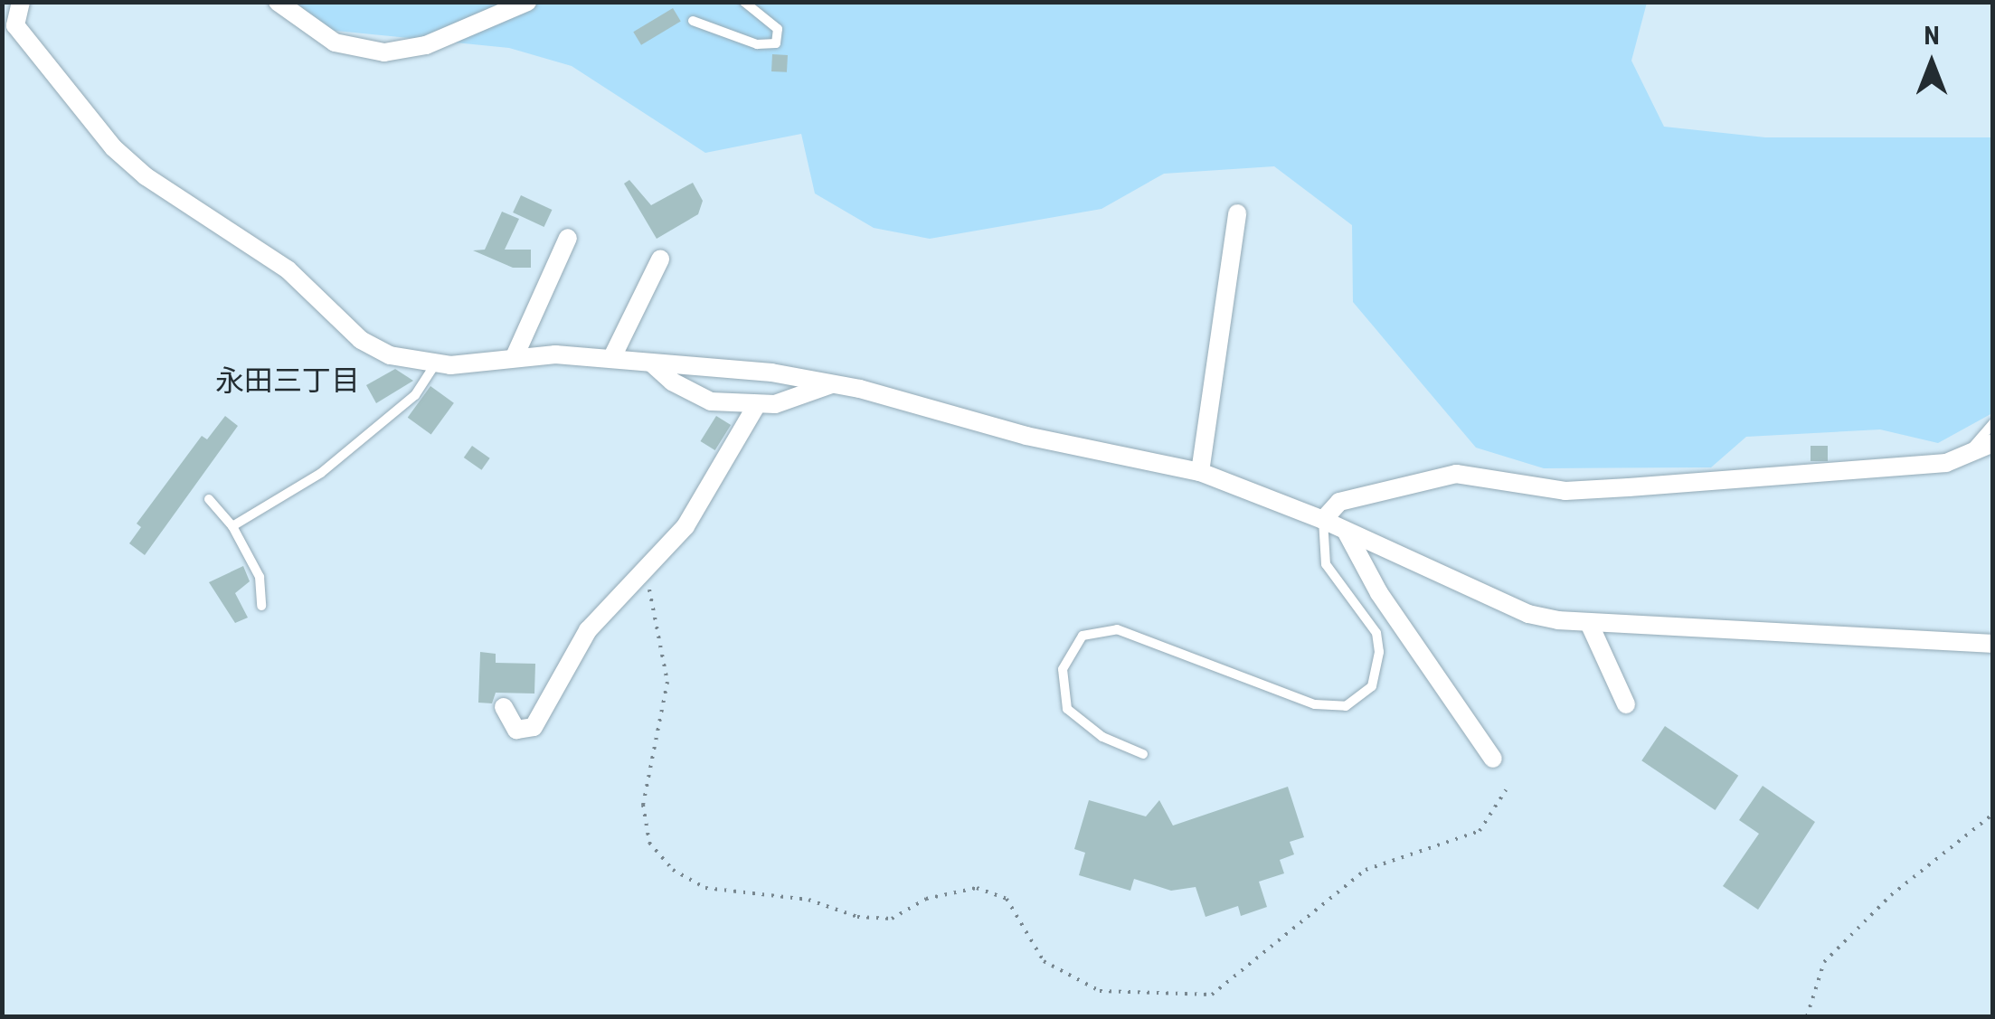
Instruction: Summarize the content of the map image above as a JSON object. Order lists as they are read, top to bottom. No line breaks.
{"districts":["永田三丁目"],"north":"top"}
